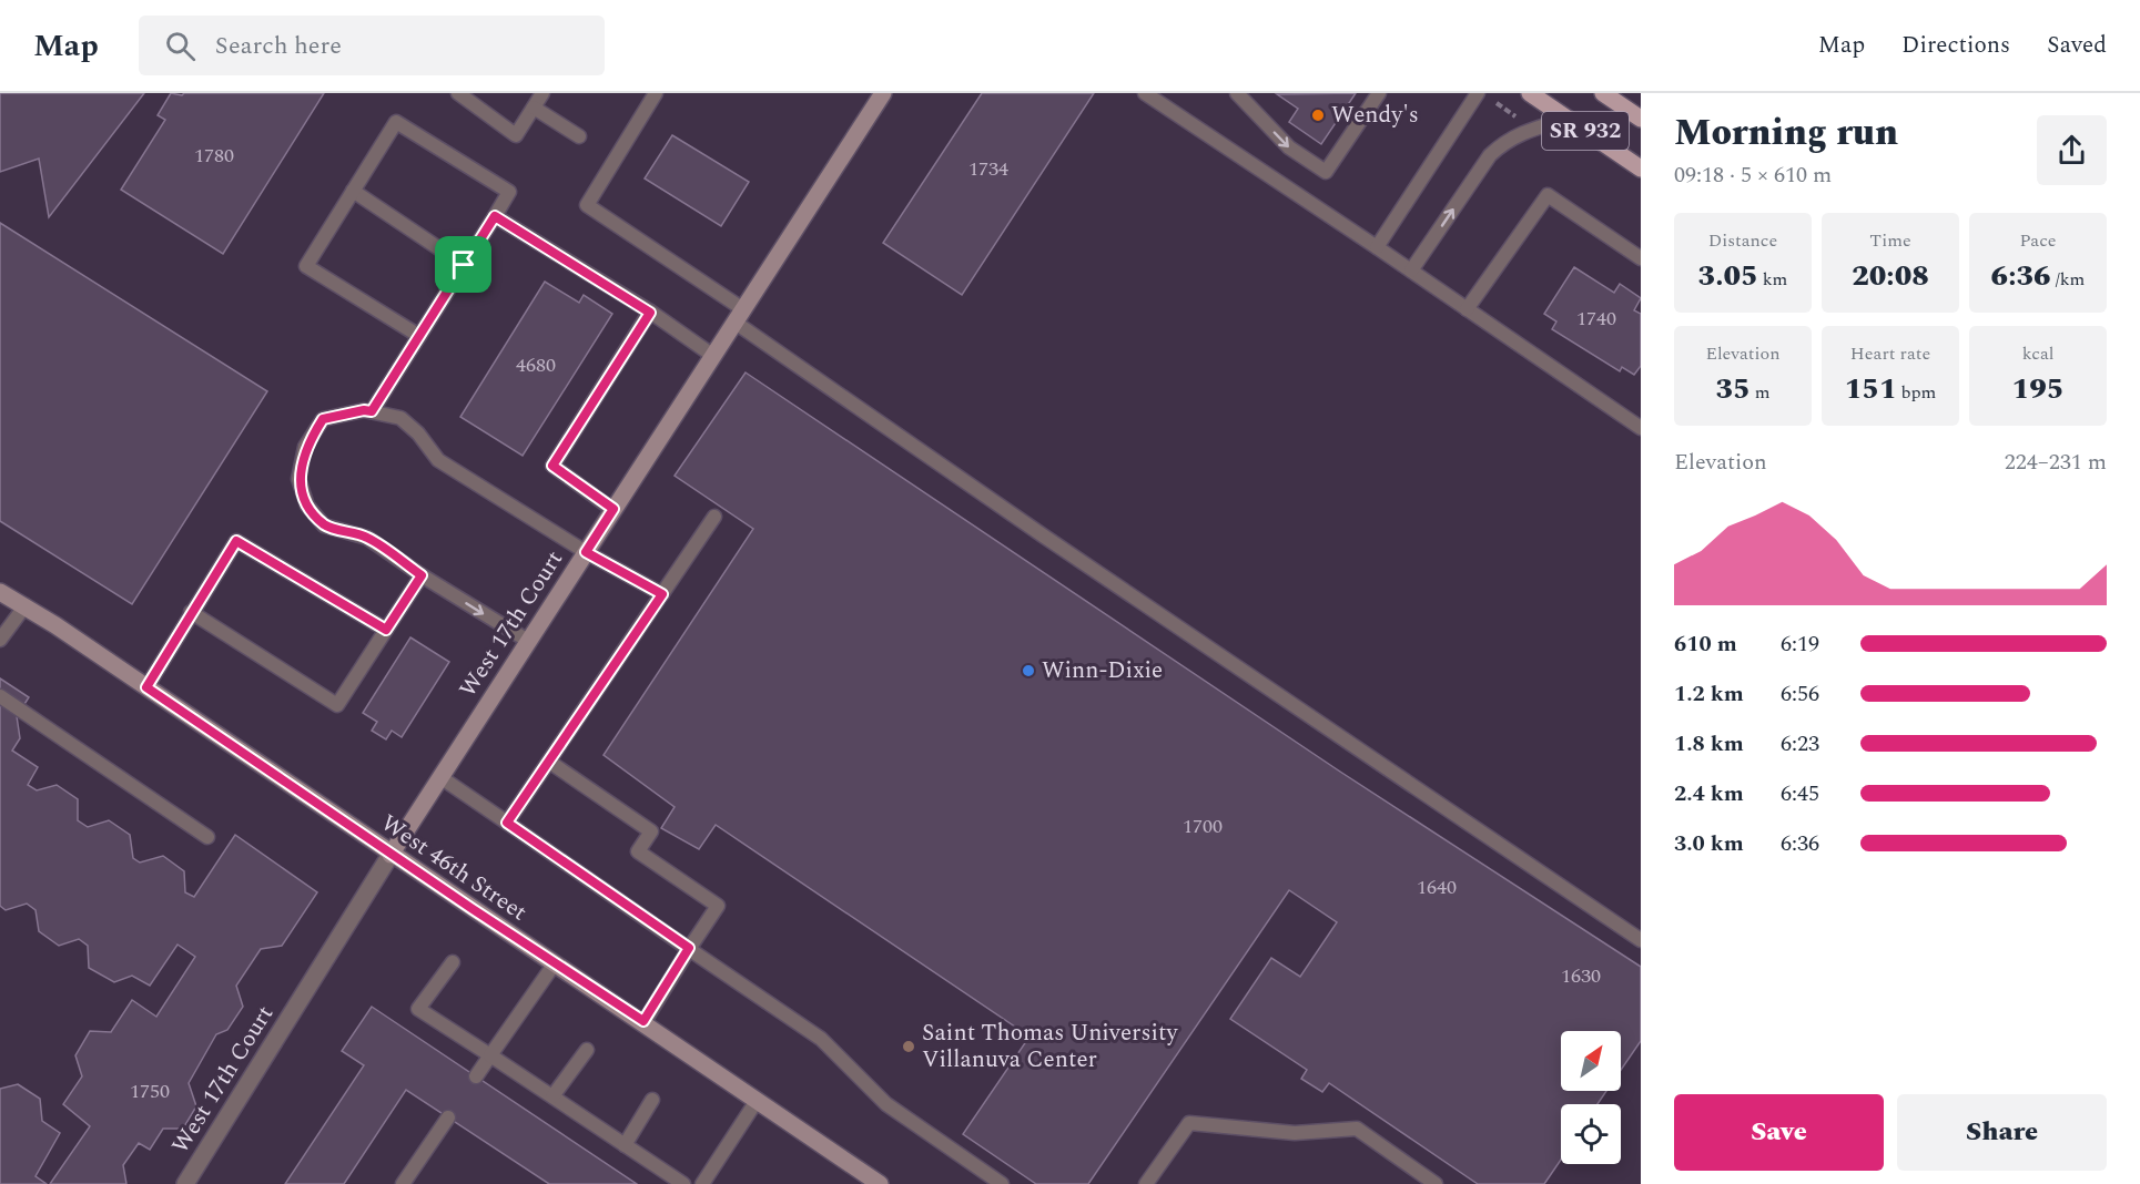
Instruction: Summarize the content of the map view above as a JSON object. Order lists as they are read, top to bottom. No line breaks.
{"streets":{"main road":["SR 932"],"street":["West 17th Court","West 46th Street"]},"crossings":[["West 17th Court","West 46th Street"]],"places":["Wendy's","Winn-Dixie","Saint Thomas University Villanuva Center"],"house_numbers":["1780","1734","1740","4680","1700","1640","1630","1750"],"north":"top right","page":{"header":"Map","search":"Search here","nav":["Map","Directions","Saved"],"heading":["Morning run","09:18 · 5 × 610 m"],"stats":[["Distance","3.05 km"],["Time","20:08"],["Pace","6:36 /km"],["Elevation","35 m"],["Heart rate","151 bpm"],["kcal","195"]],"chart":["Elevation","224–231 m"],"list":[{"name":"610 m","note":"6:19"},{"name":"1.2 km","note":"6:56"},{"name":"1.8 km","note":"6:23"},{"name":"2.4 km","note":"6:45"},{"name":"3.0 km","note":"6:36"}],"buttons":["Save","Share"]}}
